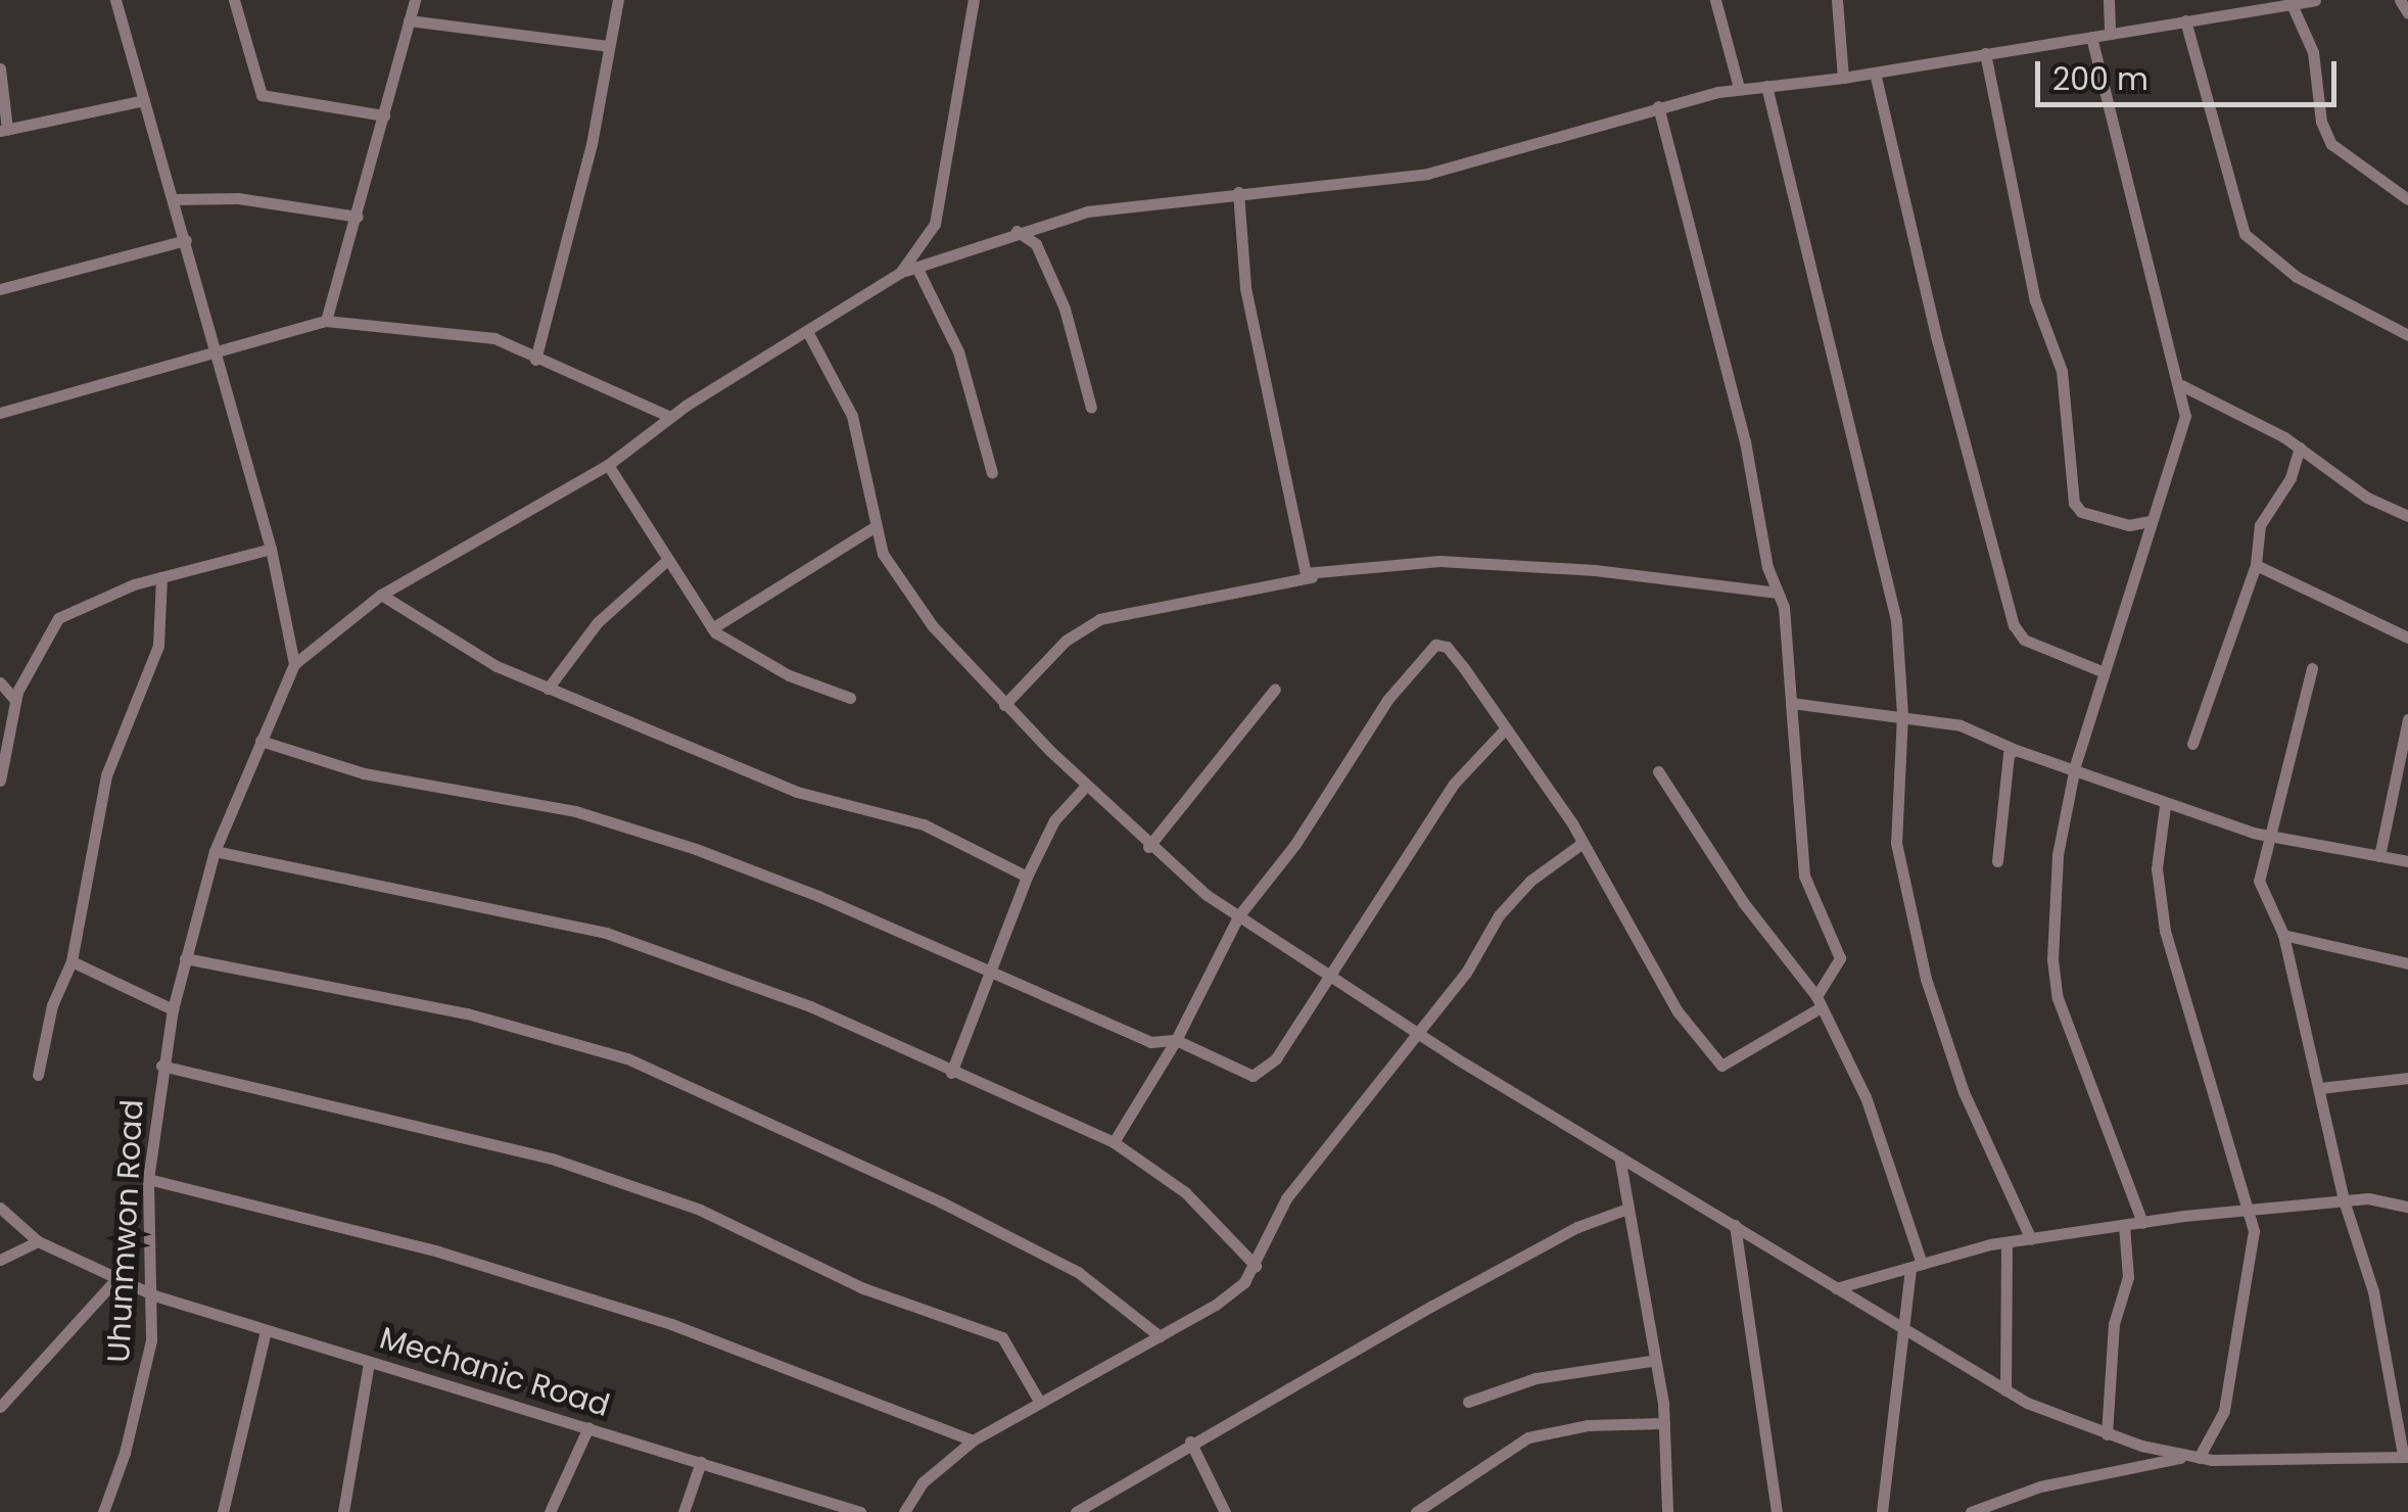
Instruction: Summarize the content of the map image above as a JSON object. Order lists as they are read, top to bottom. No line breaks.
{"streets":{"street":["Uhunmwon Road","Mechanic Road"]},"crossings":[["Uhunmwon Road","Mechanic Road"]],"scale_bar":"200 m"}
